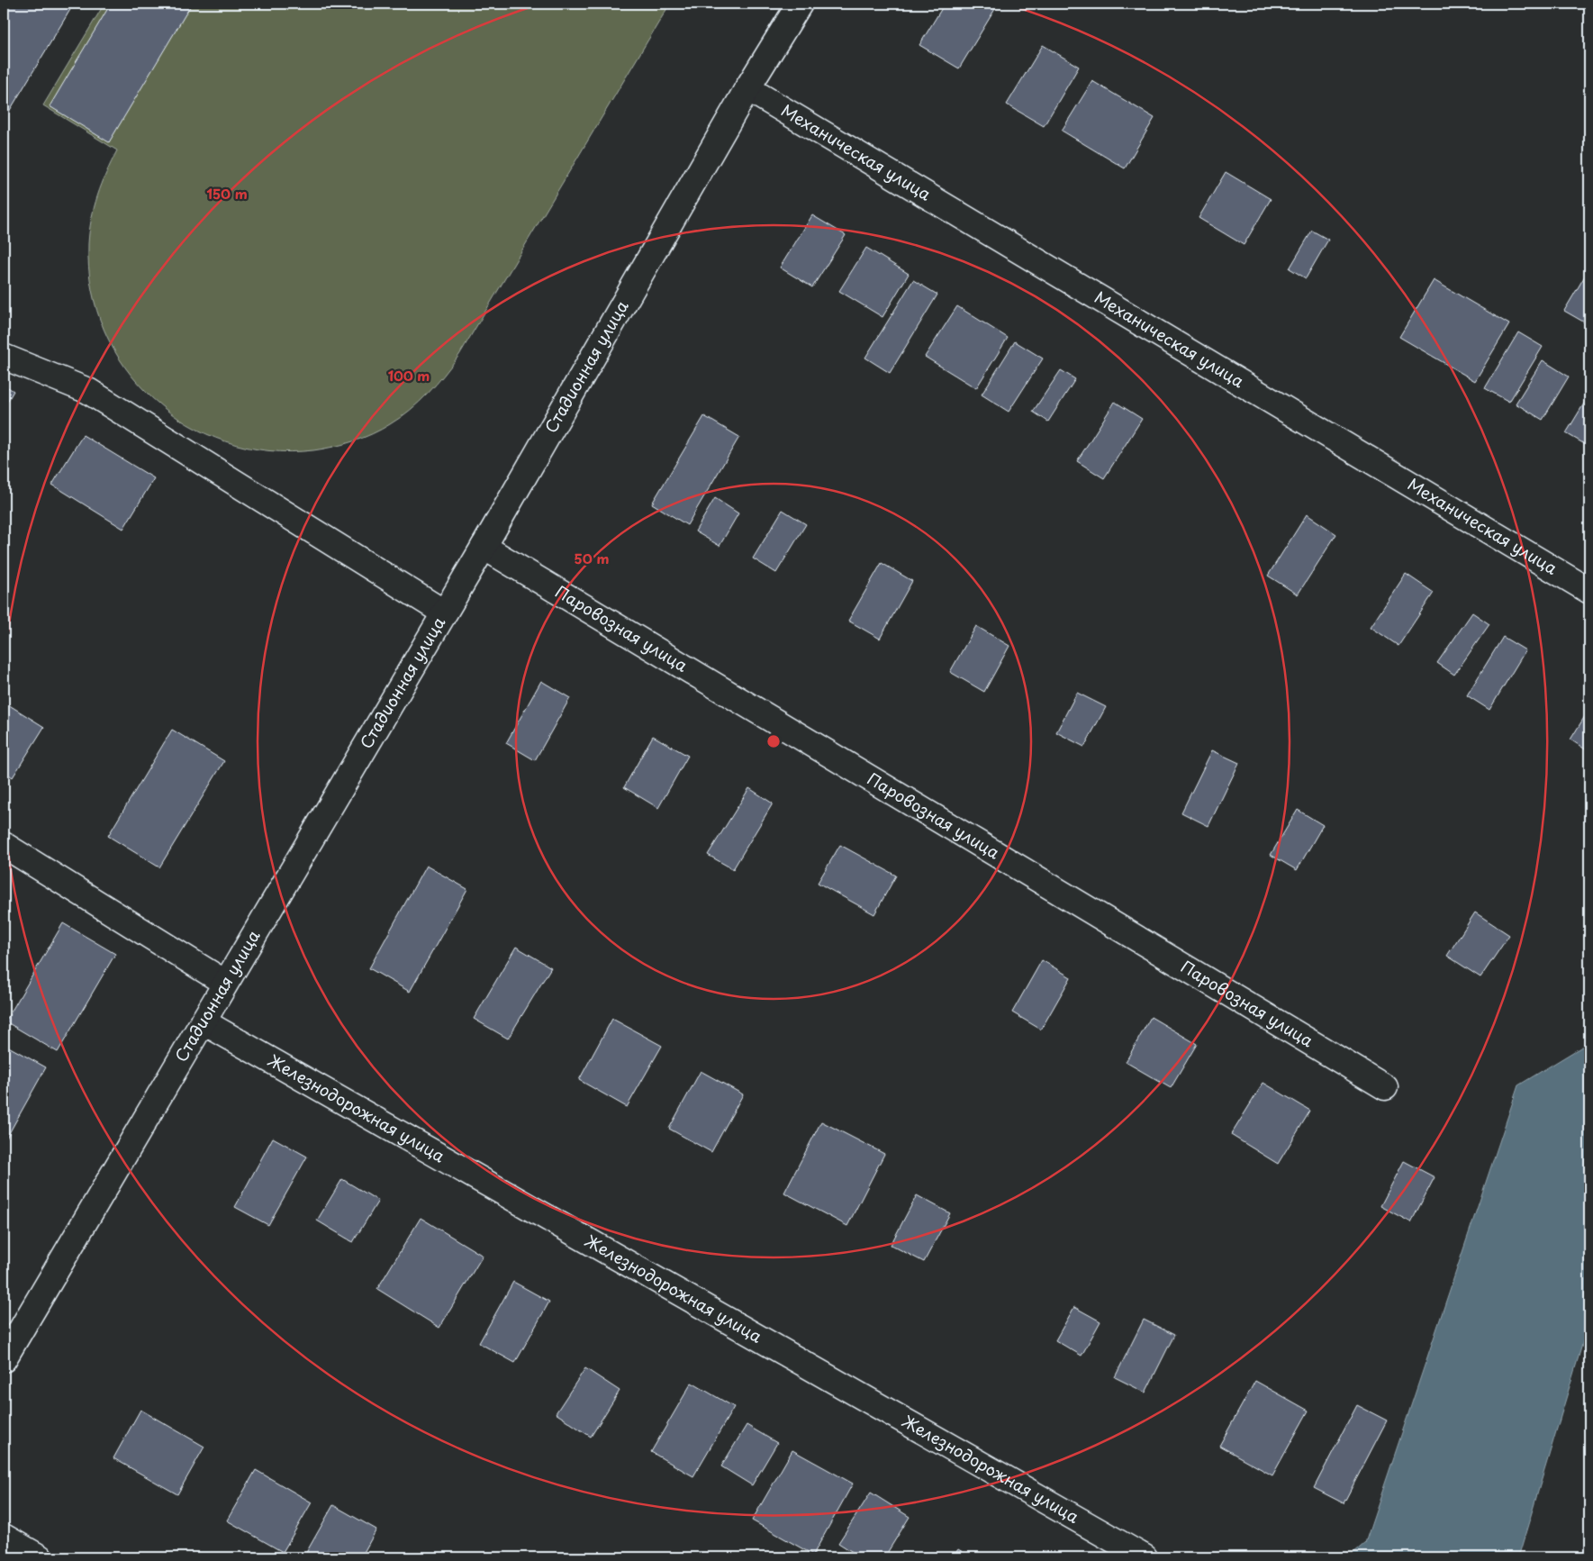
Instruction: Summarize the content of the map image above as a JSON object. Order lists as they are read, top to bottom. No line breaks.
{"streets":{"street":["Механическая улица","Стадионная улица","Паровозная улица","Железнодорожная улица"]},"crossings":[["Механическая улица","Стадионная улица"],["Стадионная улица","Паровозная улица"],["Стадионная улица","Железнодорожная улица"]],"rings":["150 m","100 m","50 m"]}
